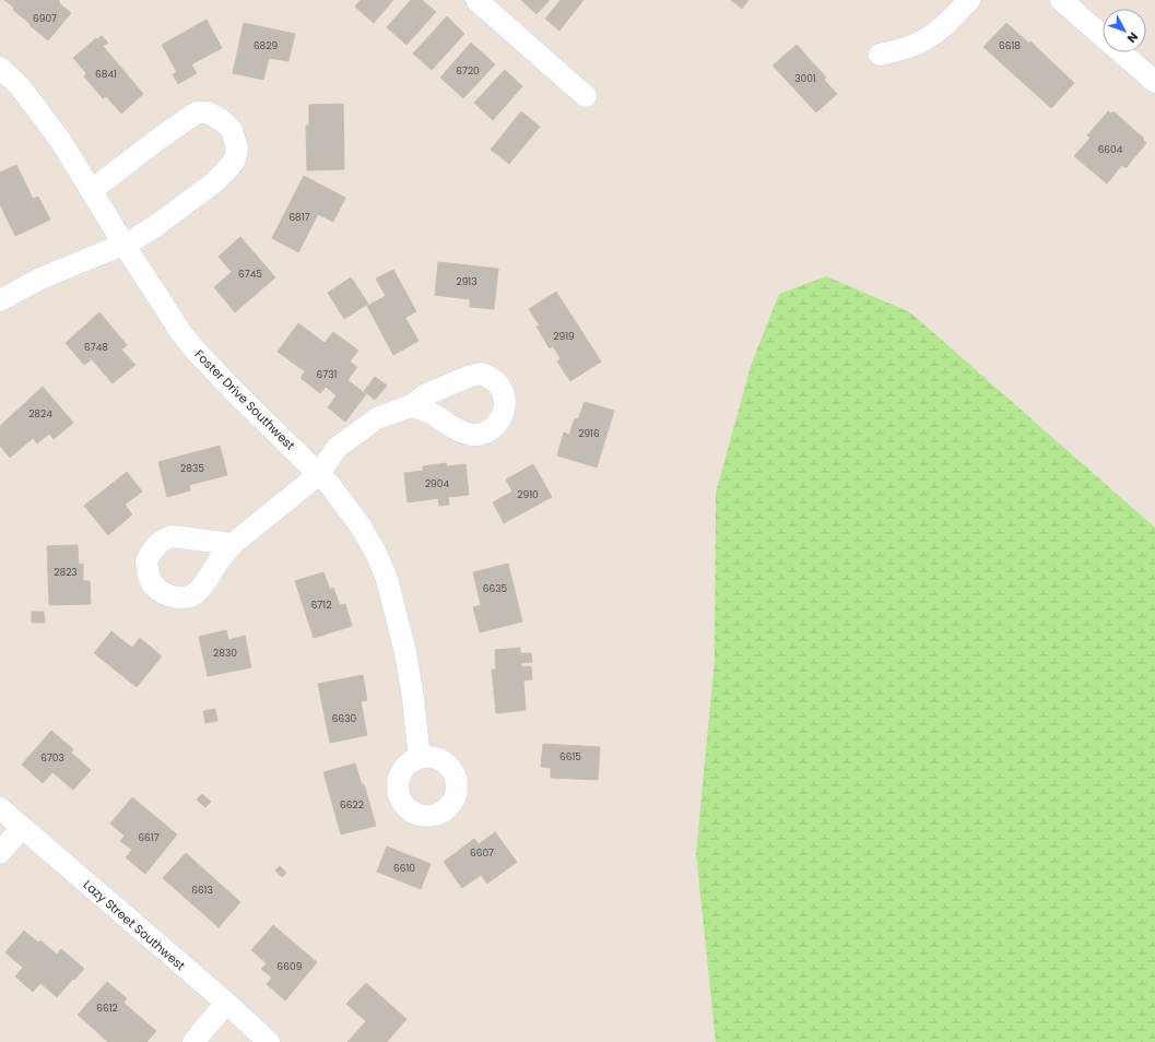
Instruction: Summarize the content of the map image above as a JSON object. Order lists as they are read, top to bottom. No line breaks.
{"streets":{"street":["Foster Drive Southwest","Lazy Street Southwest"]},"house_numbers":["6907","6829","6618","6720","6841","3001","6604","6817","6745","2913","2919","6748","6731","2824","2916","2835","2904","2910","2823","6635","6712","2830","6630","6615","6703","6622","6617","6607","6610","6613","6609","6612"],"north":"bottom right"}
